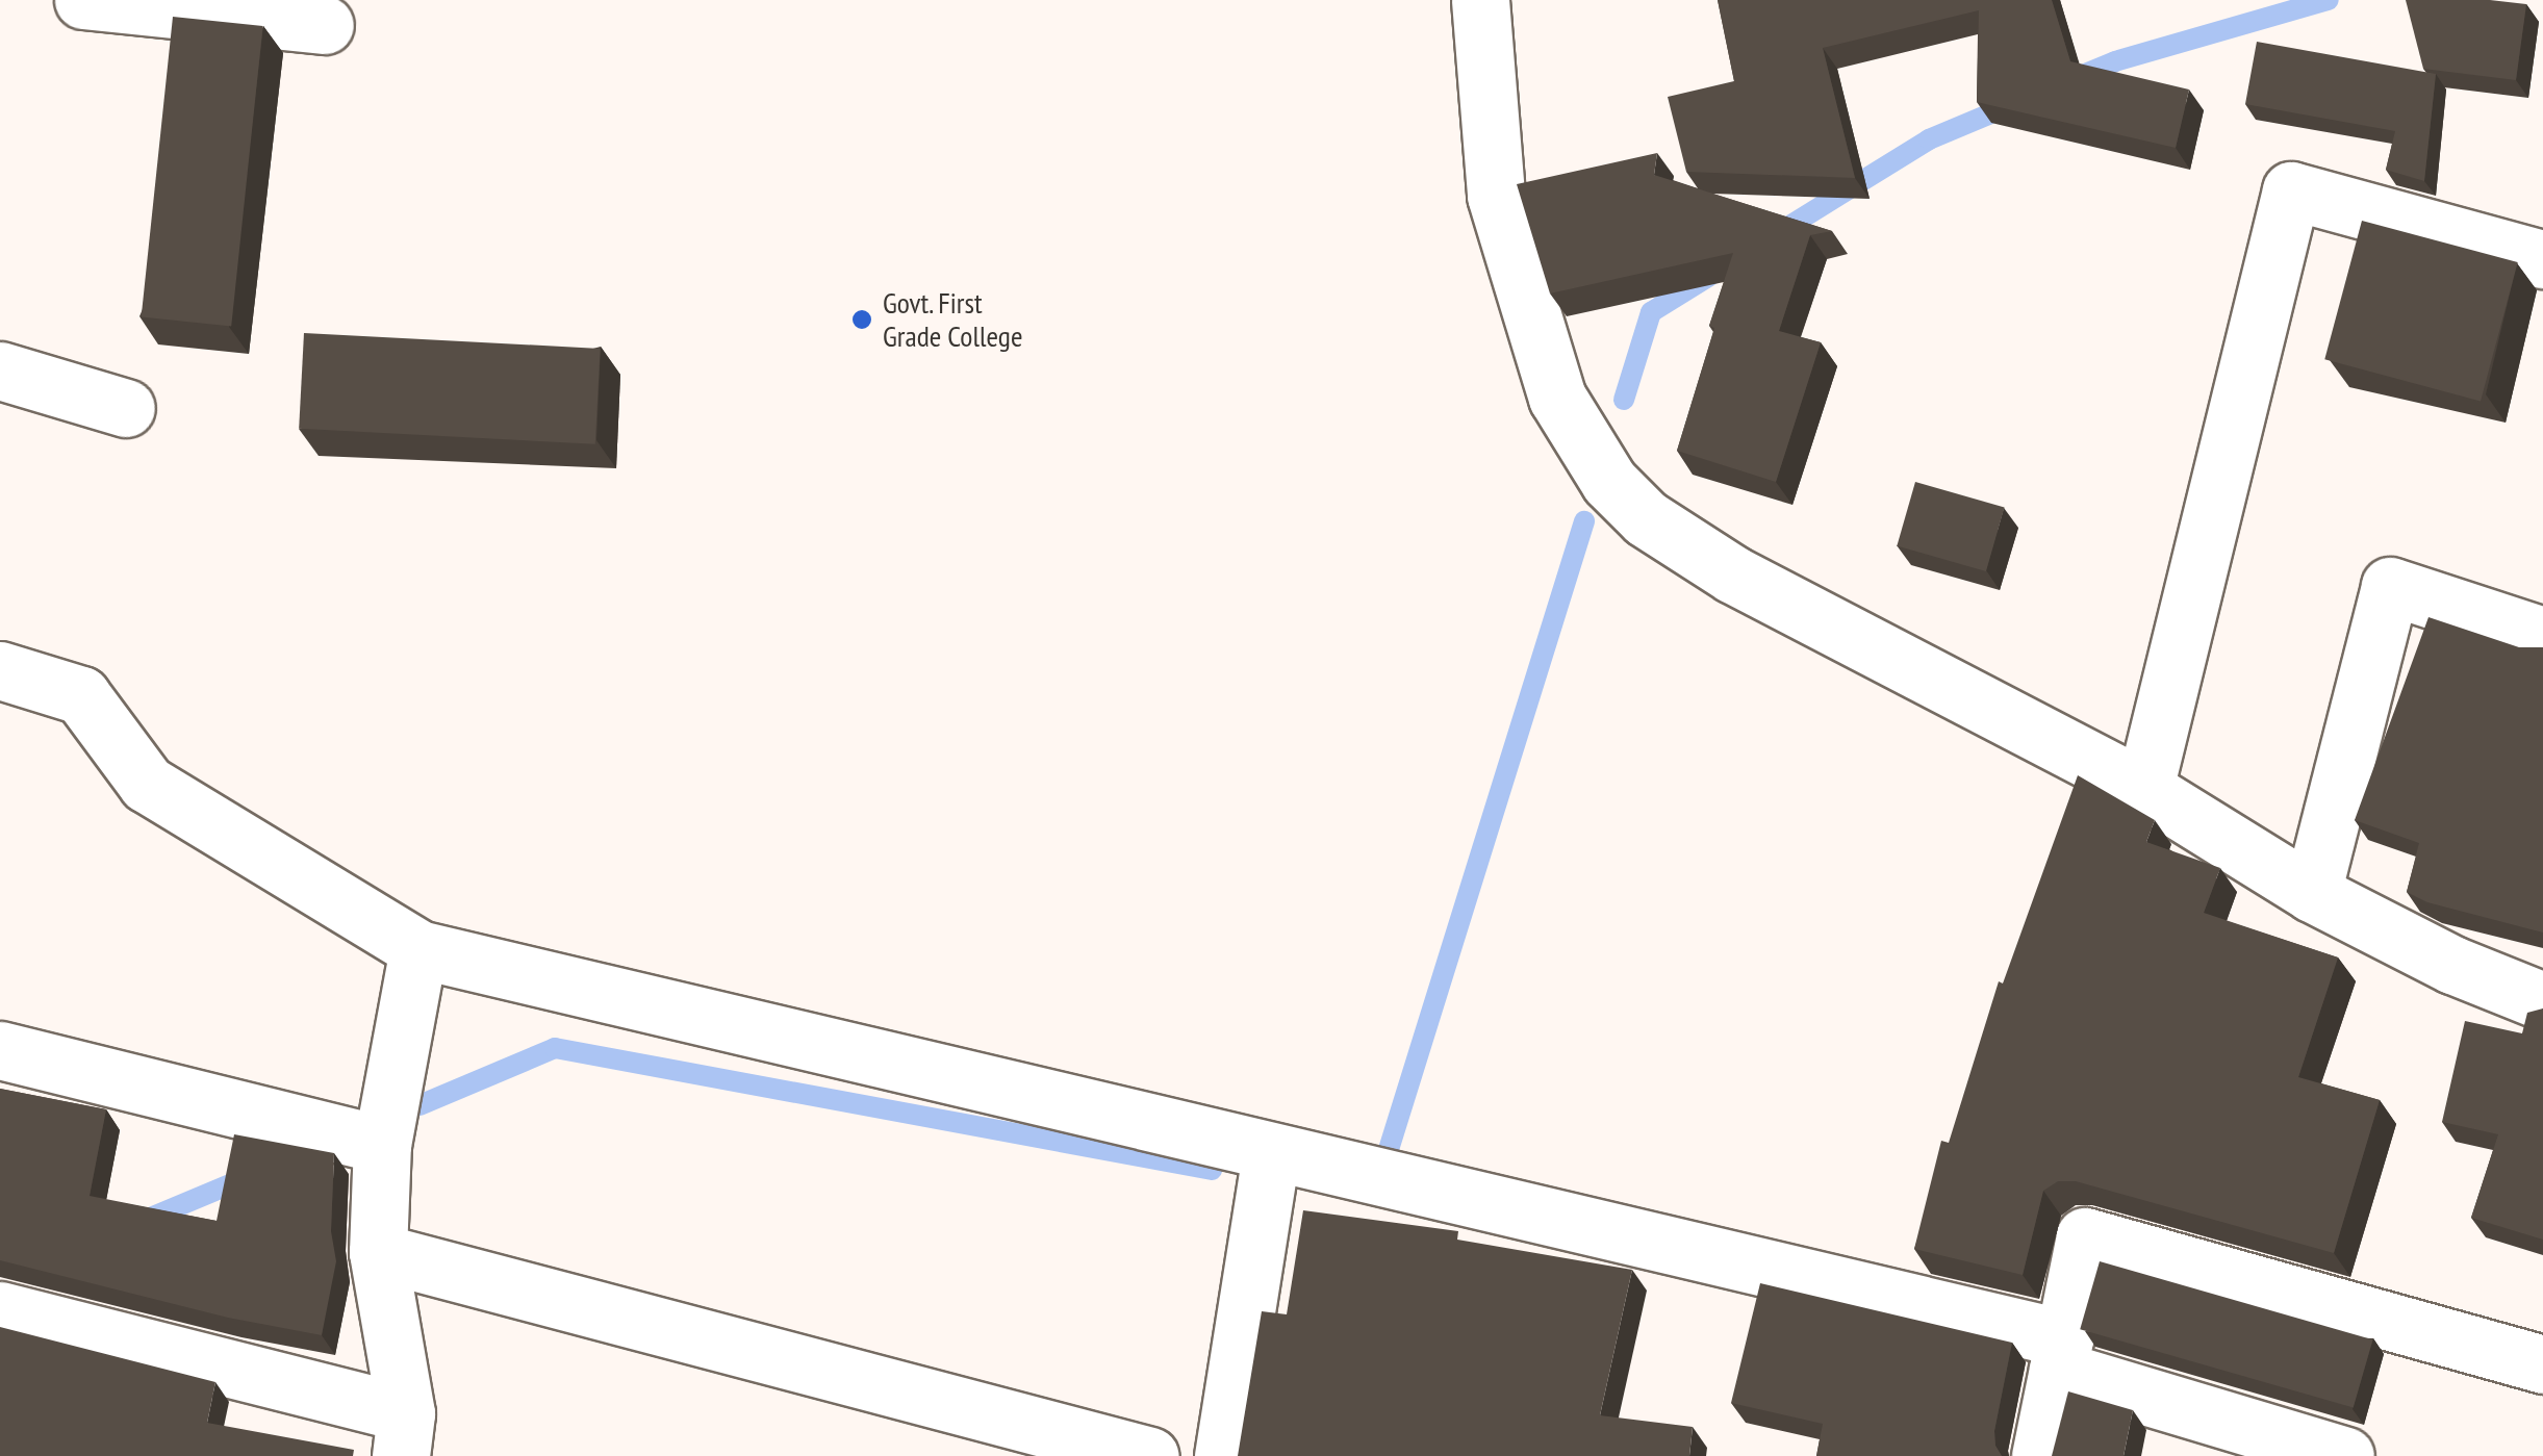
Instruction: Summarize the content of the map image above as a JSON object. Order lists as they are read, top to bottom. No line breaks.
{"places":["Govt. First Grade College"]}
